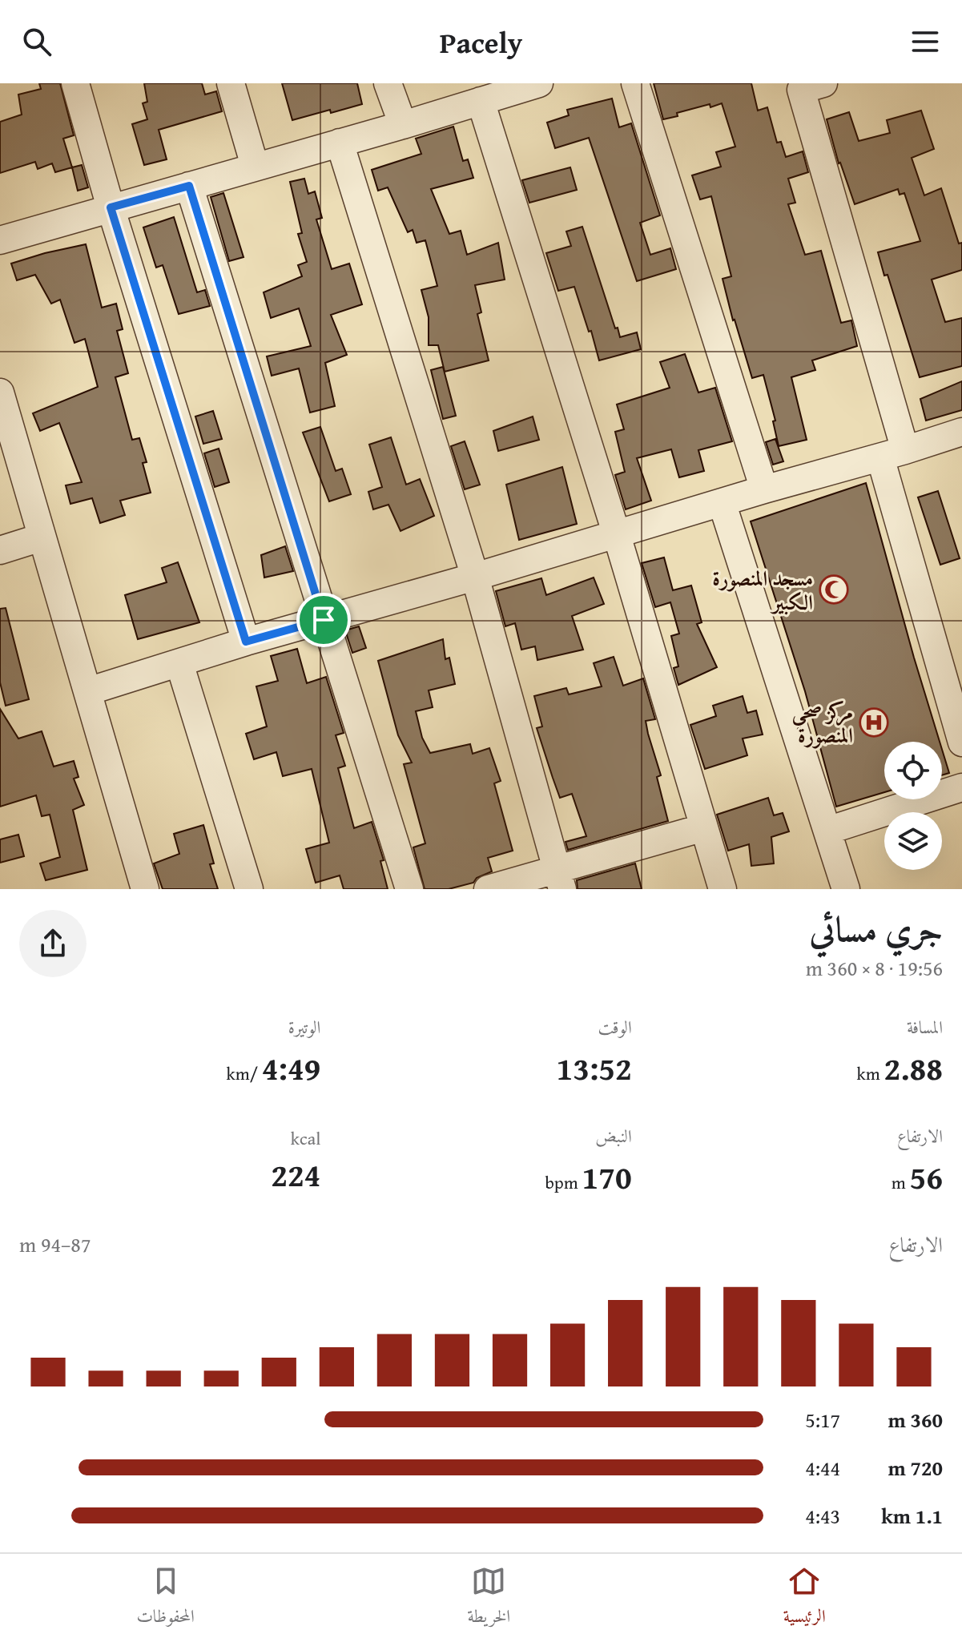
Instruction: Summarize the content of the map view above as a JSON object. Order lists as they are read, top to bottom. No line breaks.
{"places":{"mosque":["مسجد المنصورة الكبير"],"hospital":["مركز صحي المنصورة"]},"page":{"header":"Pacely","heading":["جري مسائي","19:56 · 8 × 360 m"],"stats":[["المسافة","2.88 km"],["الوقت","13:52"],["الوتيرة","4:49 /km"],["الارتفاع","56 m"],["النبض","170 bpm"],["kcal","224"]],"chart":["الارتفاع","87–94 m"],"list":[{"name":"360 m","note":"5:17"},{"name":"720 m","note":"4:44"},{"name":"1.1 km","note":"4:43"}],"tabs":["الرئيسية","الخريطة","المحفوظات"]}}
